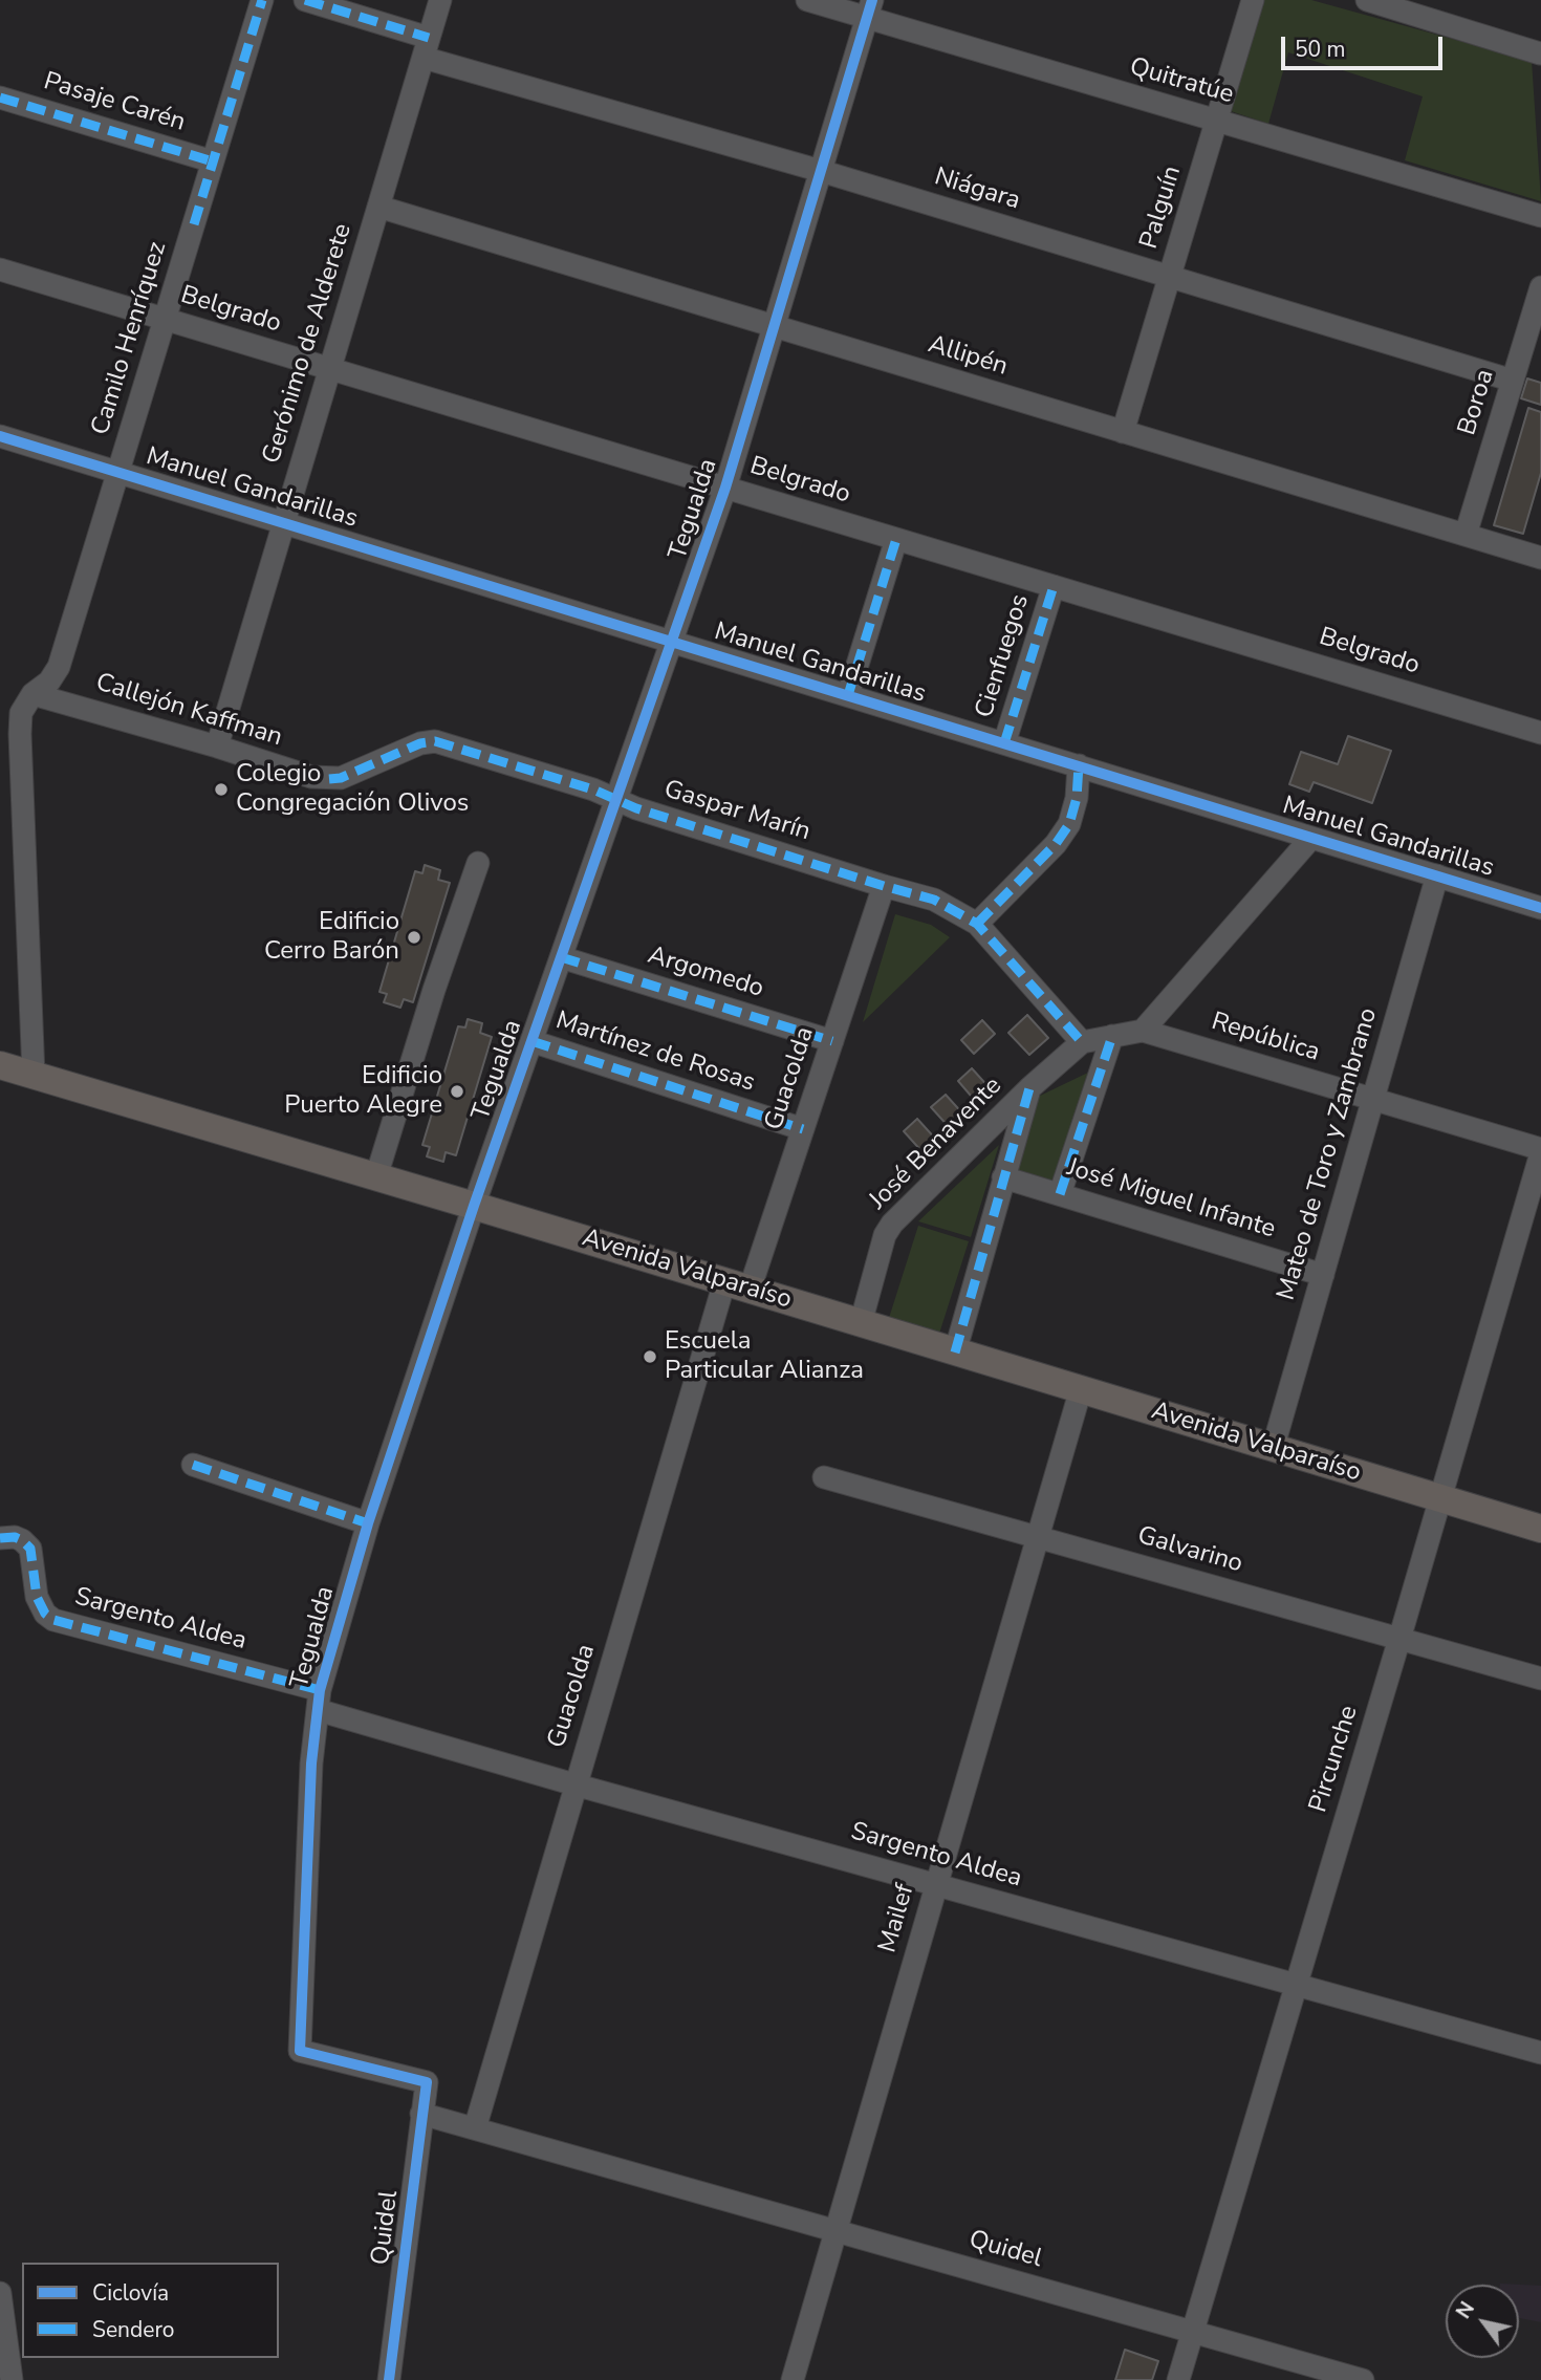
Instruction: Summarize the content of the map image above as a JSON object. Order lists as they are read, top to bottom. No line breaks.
{"streets":{"main road":["Avenida Valparaíso"],"street":["Quitratúe","Pasaje Carén","Niágara","Palguín","Belgrado","Camilo Henríquez","Gerónimo de Alderete","Allipén","Boroa","Manuel Gandarillas","Tegualda","Cienfuegos","Callejón Kaffman","Gaspar Marín","Argomedo","República","Martínez de Rosas","Guacolda","José Benavente","Mateo de Toro y Zambrano","José Miguel Infante","Galvarino","Sargento Aldea","Pircunche","Mailef","Quidel"]},"crossings":[["Quitratúe","Palguín"],["Quitratúe","Tegualda"],["Pasaje Carén","Camilo Henríquez"],["Niágara","Palguín"],["Niágara","Gerónimo de Alderete"],["Niágara","Boroa"],["Niágara","Tegualda"],["Palguín","Allipén"],["Belgrado","Camilo Henríquez"],["Belgrado","Gerónimo de Alderete"],["Belgrado","Tegualda"],["Belgrado","Cienfuegos"],["Camilo Henríquez","Manuel Gandarillas"],["Camilo Henríquez","Callejón Kaffman"],["Camilo Henríquez","Avenida Valparaíso"],["Gerónimo de Alderete","Allipén"],["Gerónimo de Alderete","Manuel Gandarillas"],["Gerónimo de Alderete","Callejón Kaffman"],["Allipén","Boroa"],["Allipén","Tegualda"],["Manuel Gandarillas","Tegualda"],["Manuel Gandarillas","Cienfuegos"],["Manuel Gandarillas","Mateo de Toro y Zambrano"],["Tegualda","Gaspar Marín"],["Tegualda","Argomedo"],["Tegualda","Martínez de Rosas"],["Tegualda","Avenida Valparaíso"],["Tegualda","Sargento Aldea"],["Tegualda","Quidel"],["Callejón Kaffman","Gaspar Marín"],["Gaspar Marín","Guacolda"],["Gaspar Marín","José Benavente"],["Argomedo","Guacolda"],["República","José Benavente"],["República","Mateo de Toro y Zambrano"],["República","Pircunche"],["Martínez de Rosas","Guacolda"],["Guacolda","Avenida Valparaíso"],["Guacolda","Sargento Aldea"],["Guacolda","Quidel"],["José Benavente","José Miguel Infante"],["José Benavente","Avenida Valparaíso"],["Mateo de Toro y Zambrano","José Miguel Infante"],["Mateo de Toro y Zambrano","Avenida Valparaíso"],["Avenida Valparaíso","Pircunche"],["Avenida Valparaíso","Mailef"],["Galvarino","Pircunche"],["Galvarino","Mailef"],["Sargento Aldea","Pircunche"],["Sargento Aldea","Mailef"],["Pircunche","Quidel"],["Mailef","Quidel"]],"places":["Colegio Congregación Olivos","Edificio Cerro Barón","Edificio Puerto Alegre","Escuela Particular Alianza"],"legend":["Ciclovía","Sendero"],"scale_bar":"50 m","north":"top left"}
